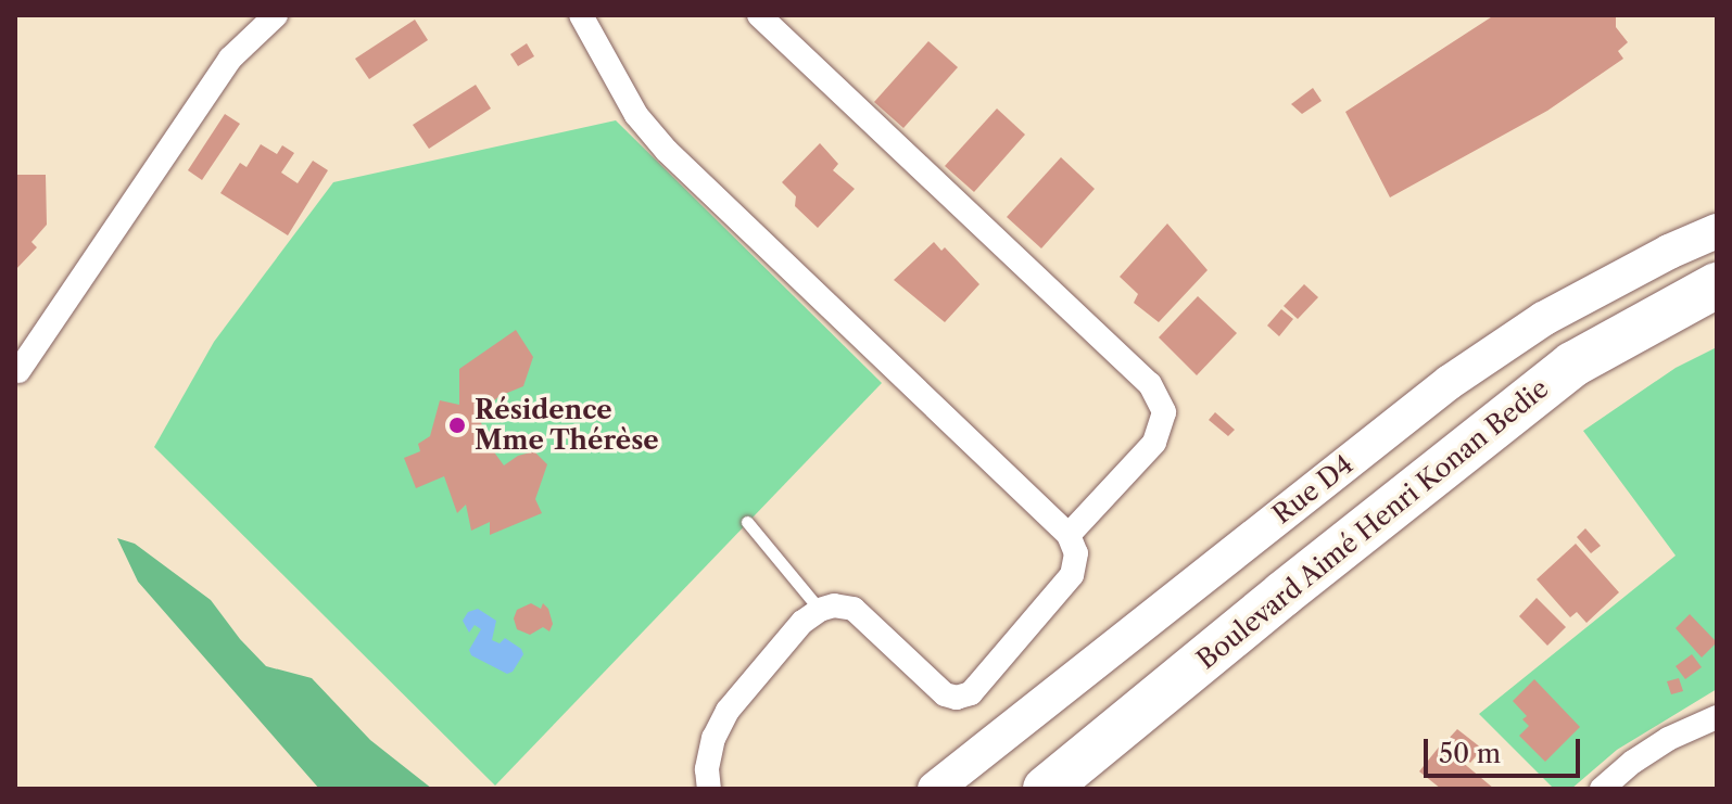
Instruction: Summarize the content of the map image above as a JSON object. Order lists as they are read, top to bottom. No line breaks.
{"streets":{"highway":["Boulevard Aimé Henri Konan Bedie"],"main road":["Rue D4"]},"places":["Résidence Mme Thérèse"],"scale_bar":"50 m"}
